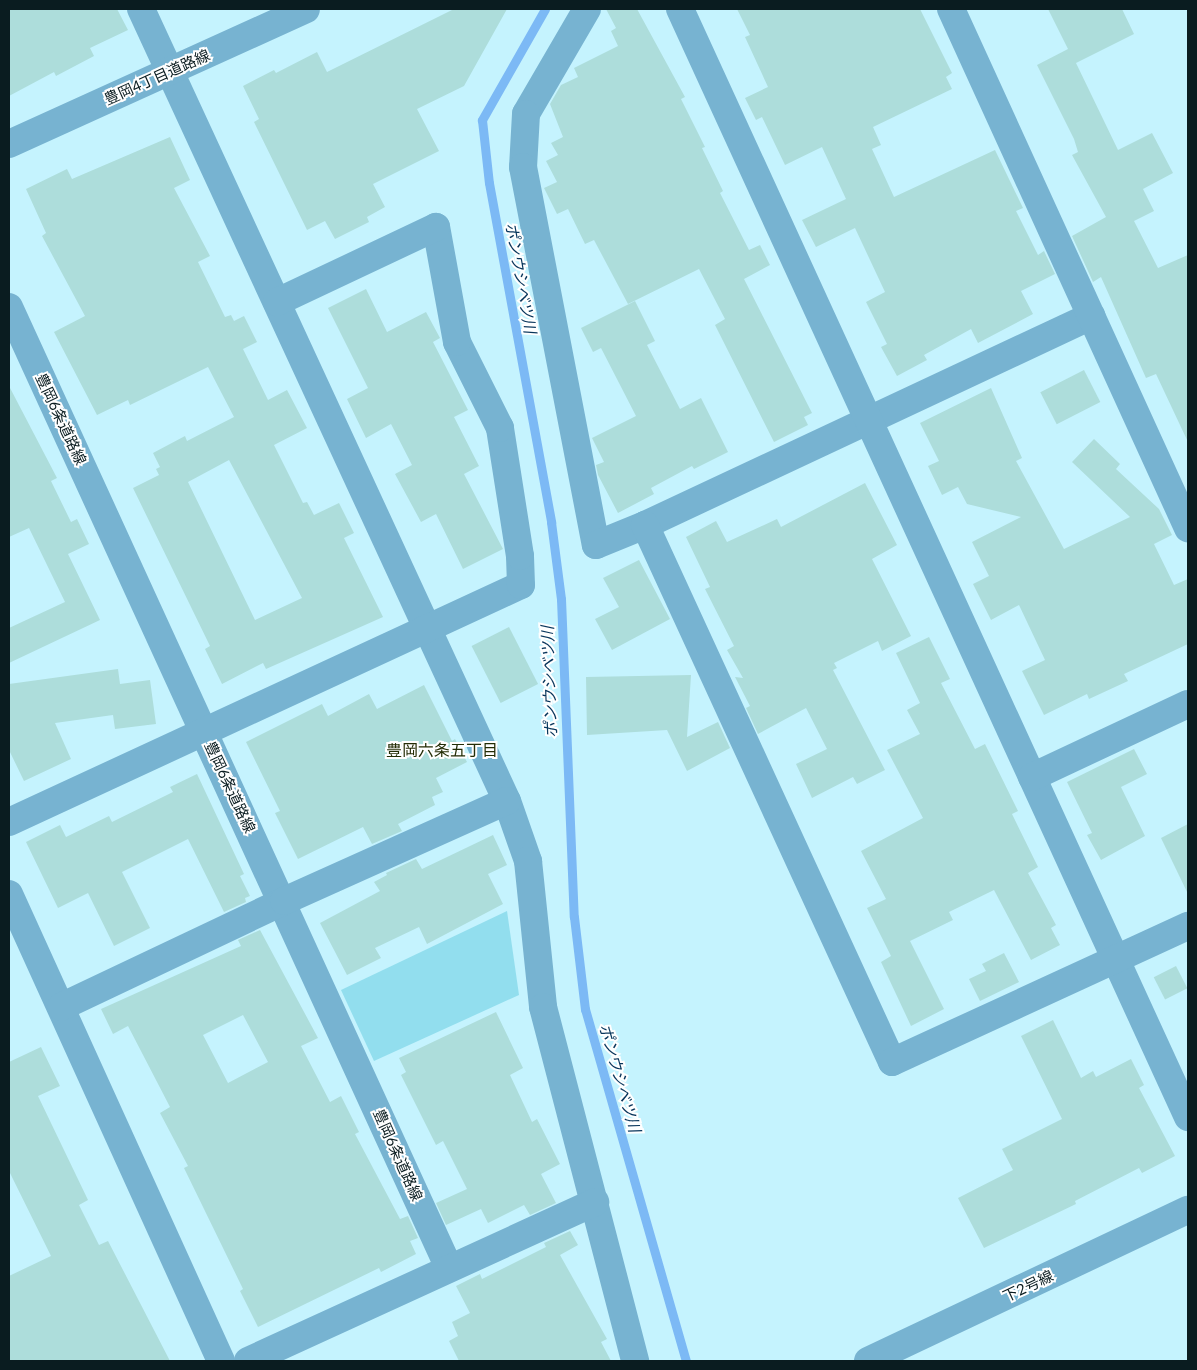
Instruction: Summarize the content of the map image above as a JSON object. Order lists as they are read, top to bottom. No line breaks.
{"streets":{"street":["豊岡4丁目道路線","豊岡6条道路線","下2号線"]},"districts":["豊岡六条五丁目"],"water":["ポンウシベツ川"]}
